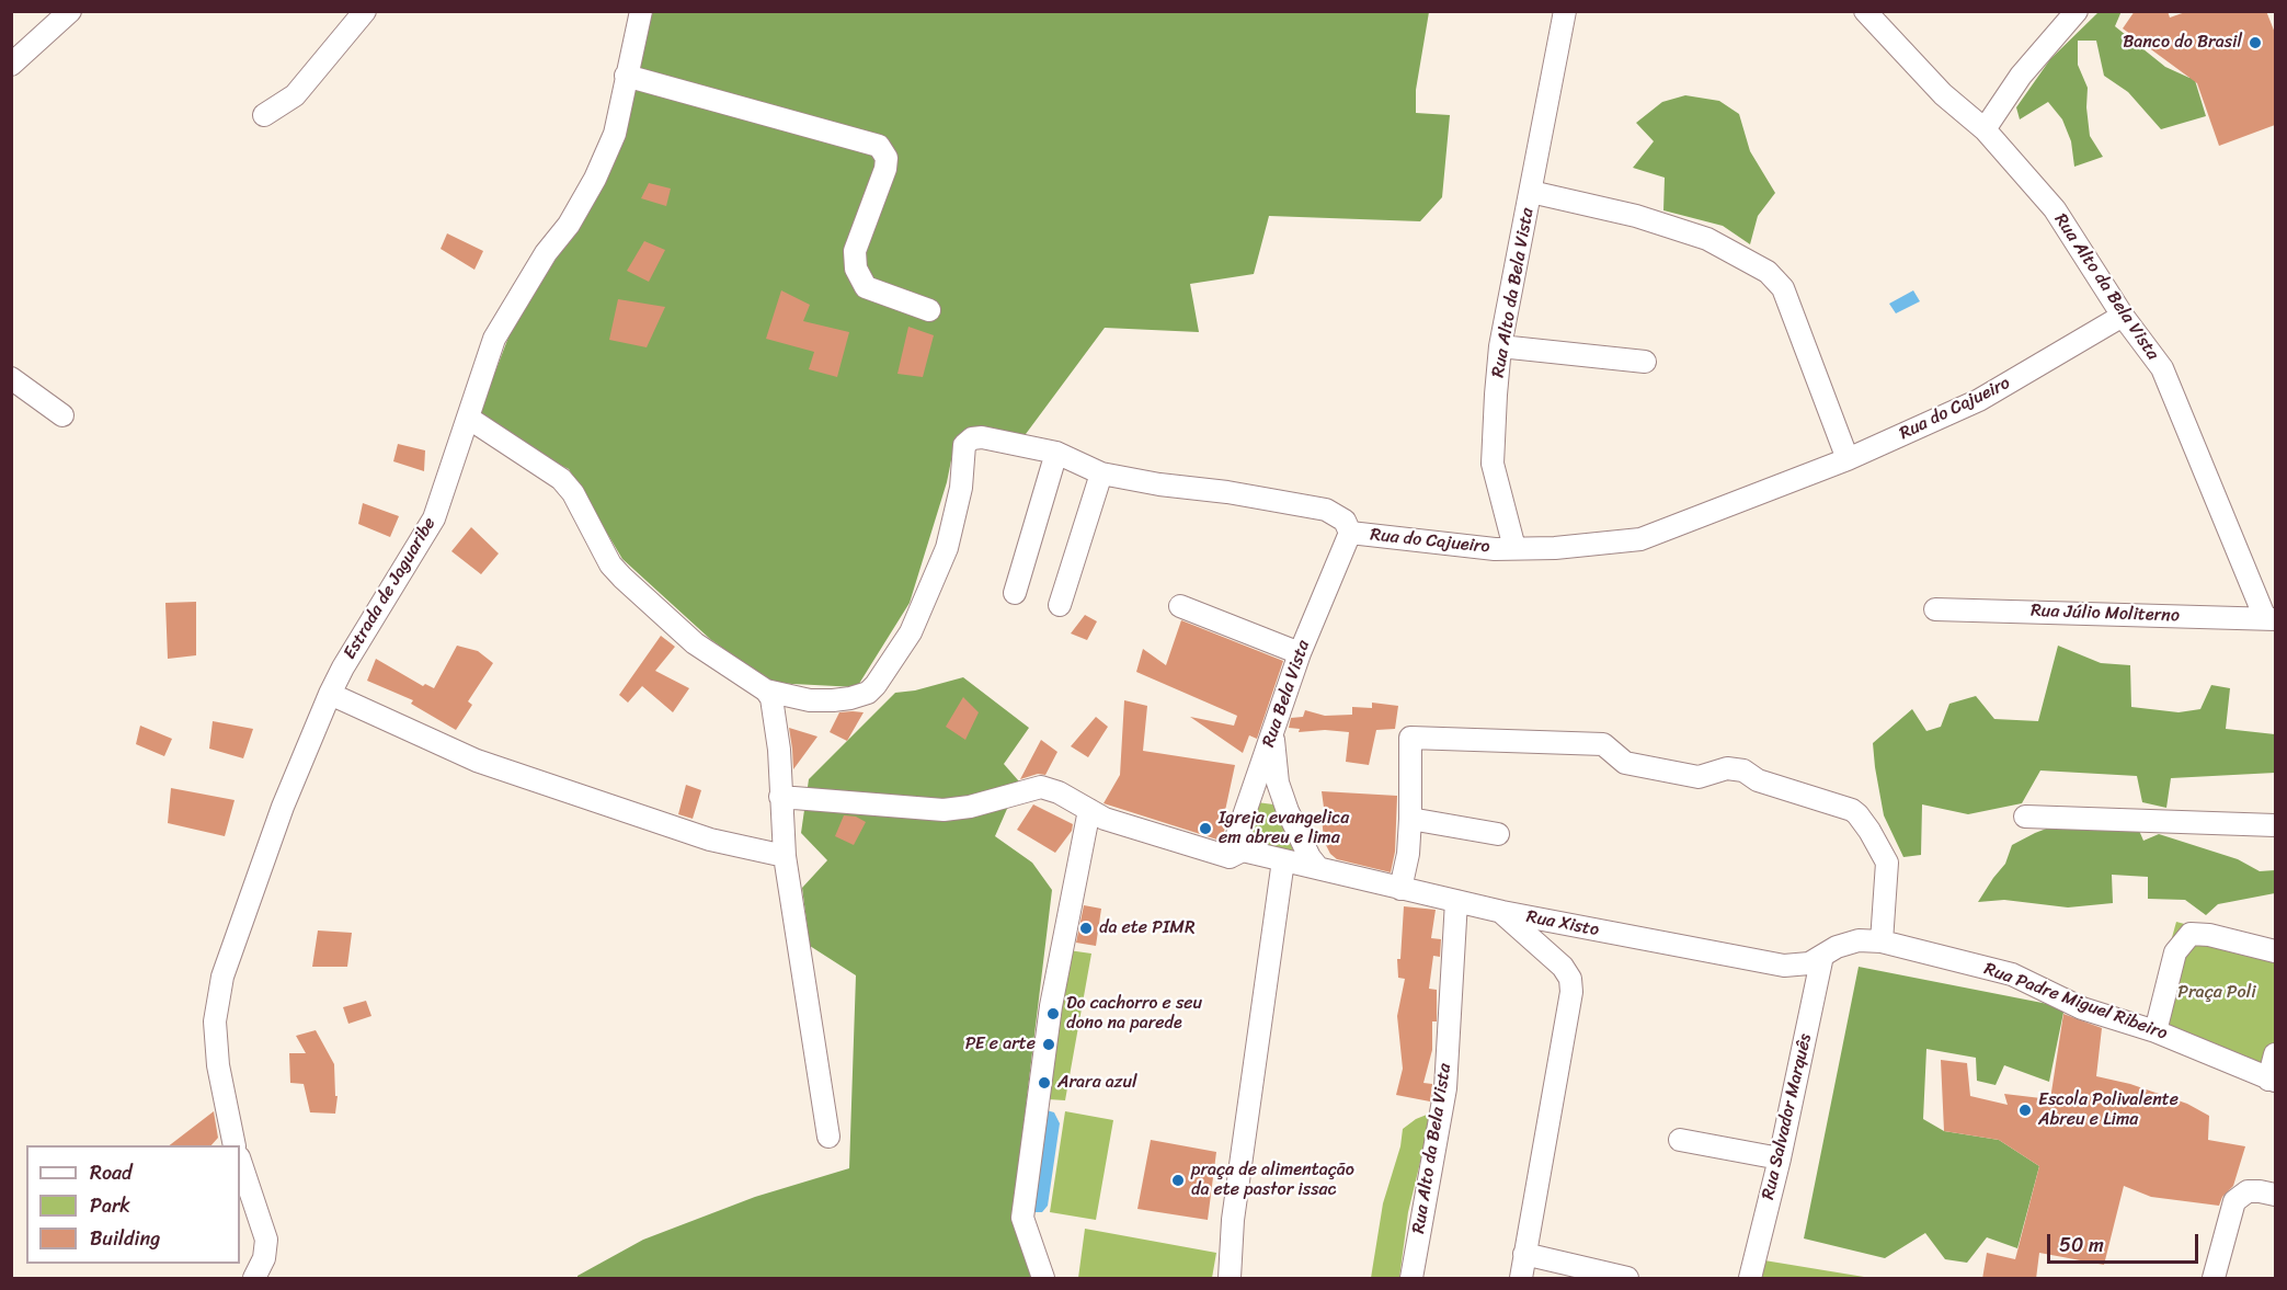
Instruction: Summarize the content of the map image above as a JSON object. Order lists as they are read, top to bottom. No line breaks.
{"streets":{"street":["Rua Alto da Bela Vista","Rua do Cajueiro","Estrada de Jaguaribe","Rua Júlio Moliterno","Rua Bela Vista","Rua Xisto","Rua Padre Miguel Ribeiro","Rua Salvador Marquês"]},"crossings":[["Rua Alto da Bela Vista","Rua do Cajueiro"],["Rua Alto da Bela Vista","Rua Júlio Moliterno"],["Rua do Cajueiro","Rua Bela Vista"],["Rua Xisto","Rua Padre Miguel Ribeiro"],["Rua Padre Miguel Ribeiro","Rua Salvador Marquês"]],"parks":["Praça Poli"],"places":["Banco do Brasil","Igreja evangelica em abreu e lima","da ete PIMR","Do cachorro e seu dono na parede","PE e arte","Arara azul","Escola Polivalente Abreu e Lima","praça de alimentação da ete pastor issac"],"legend":["Road","Park","Building"],"scale_bar":"50 m"}
